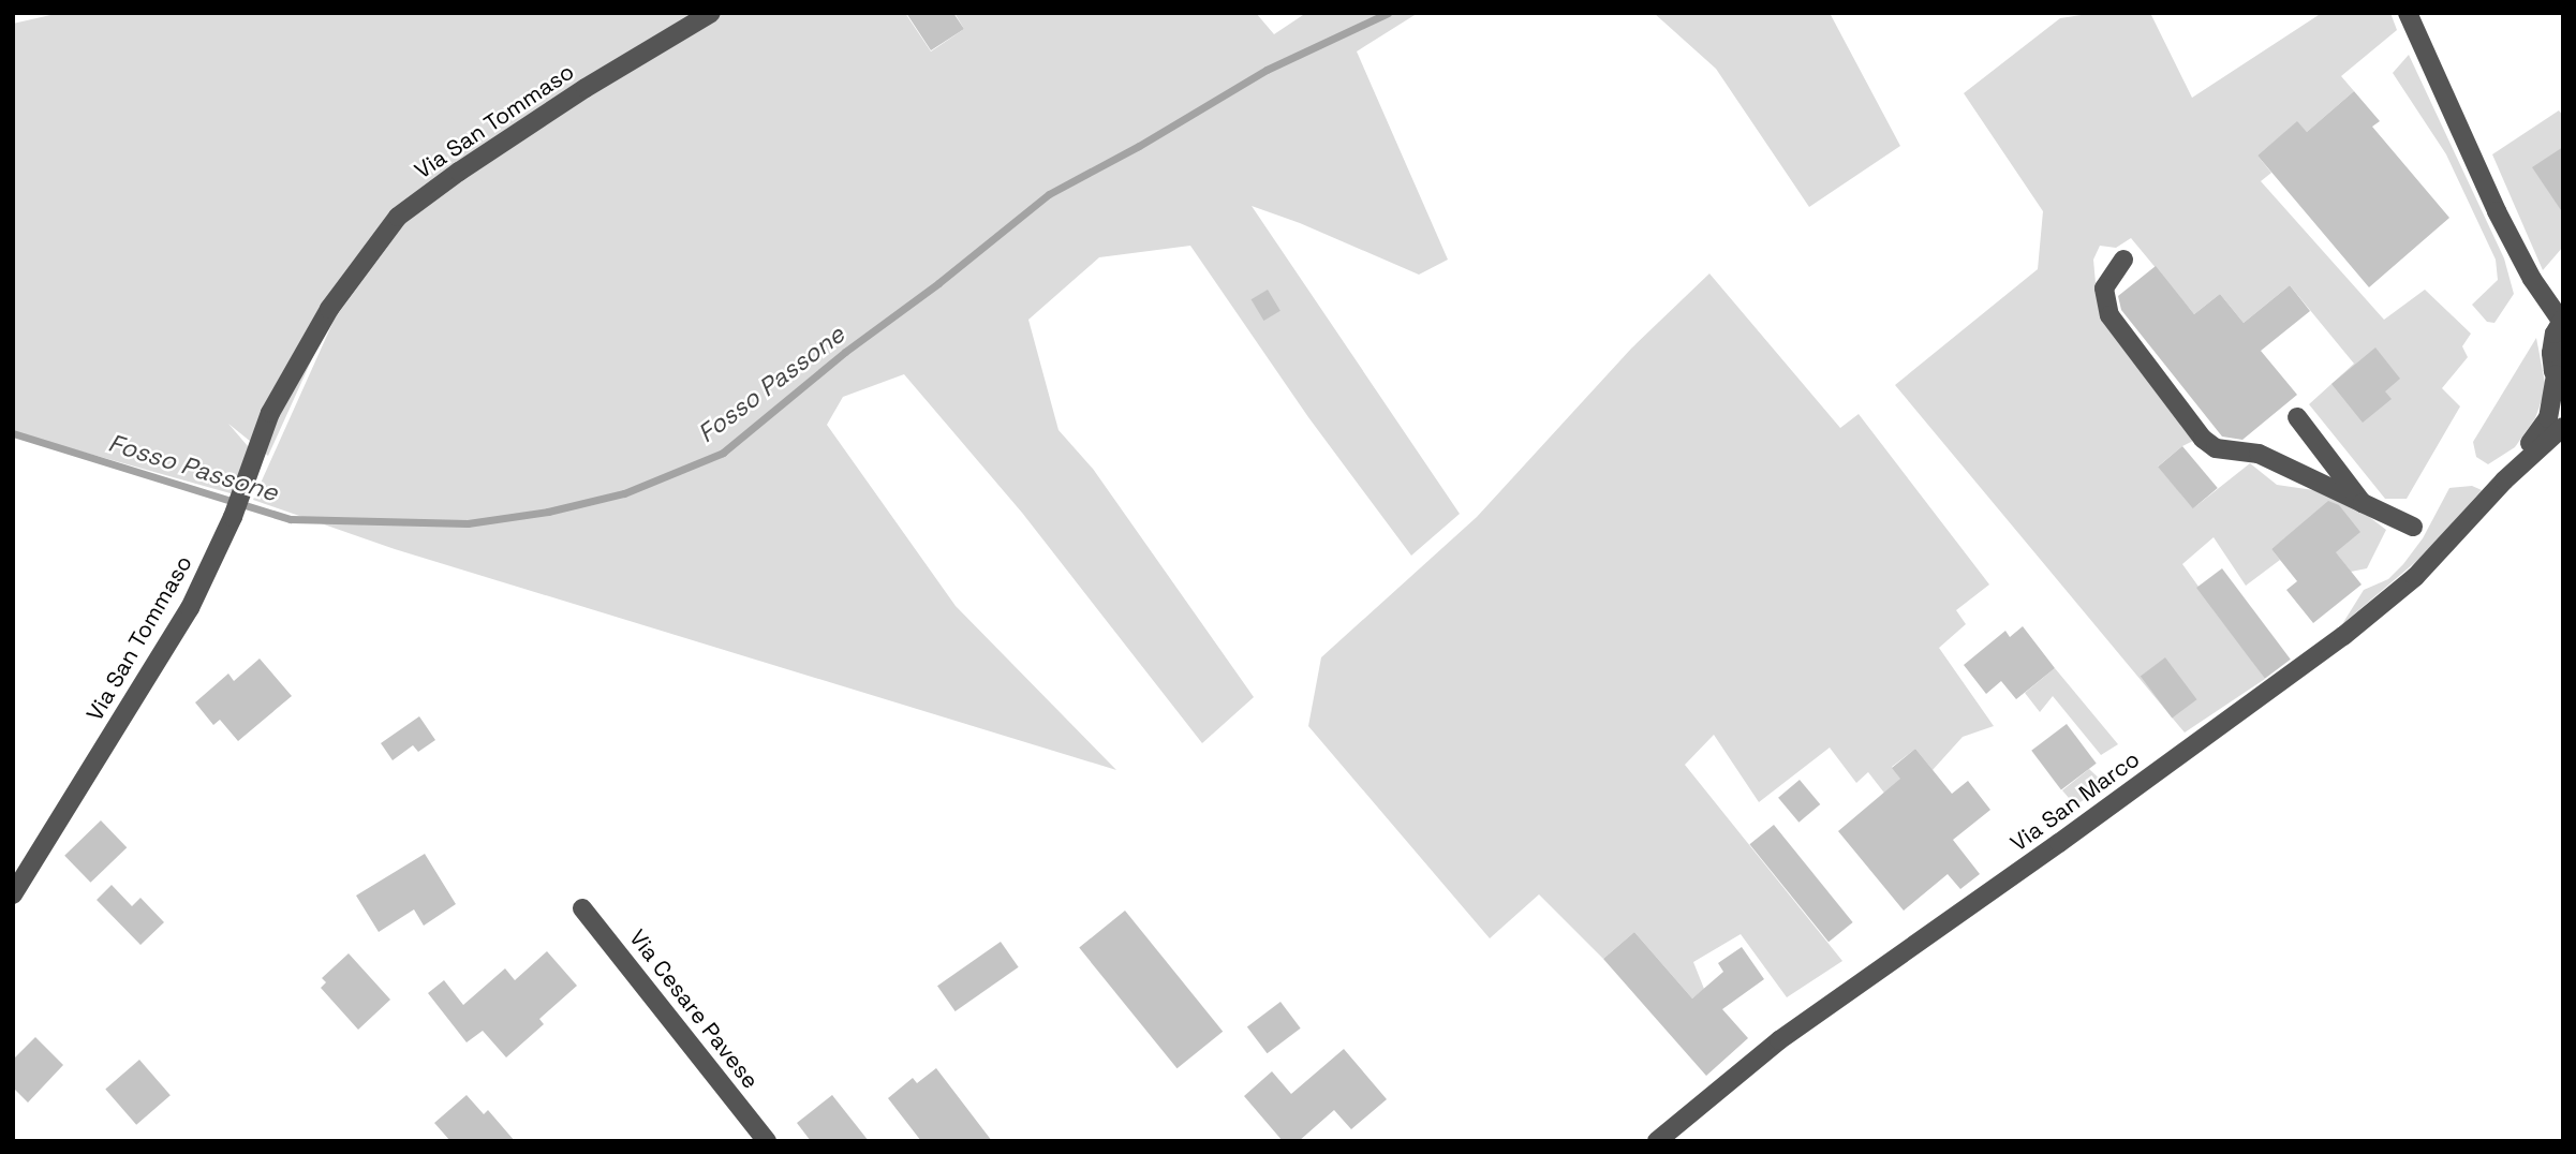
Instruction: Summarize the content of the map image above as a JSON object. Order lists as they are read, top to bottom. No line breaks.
{"streets":{"street":["Via San Tommaso","Via San Marco","Via Cesare Pavese"]},"water":["Fosso Passone"]}
